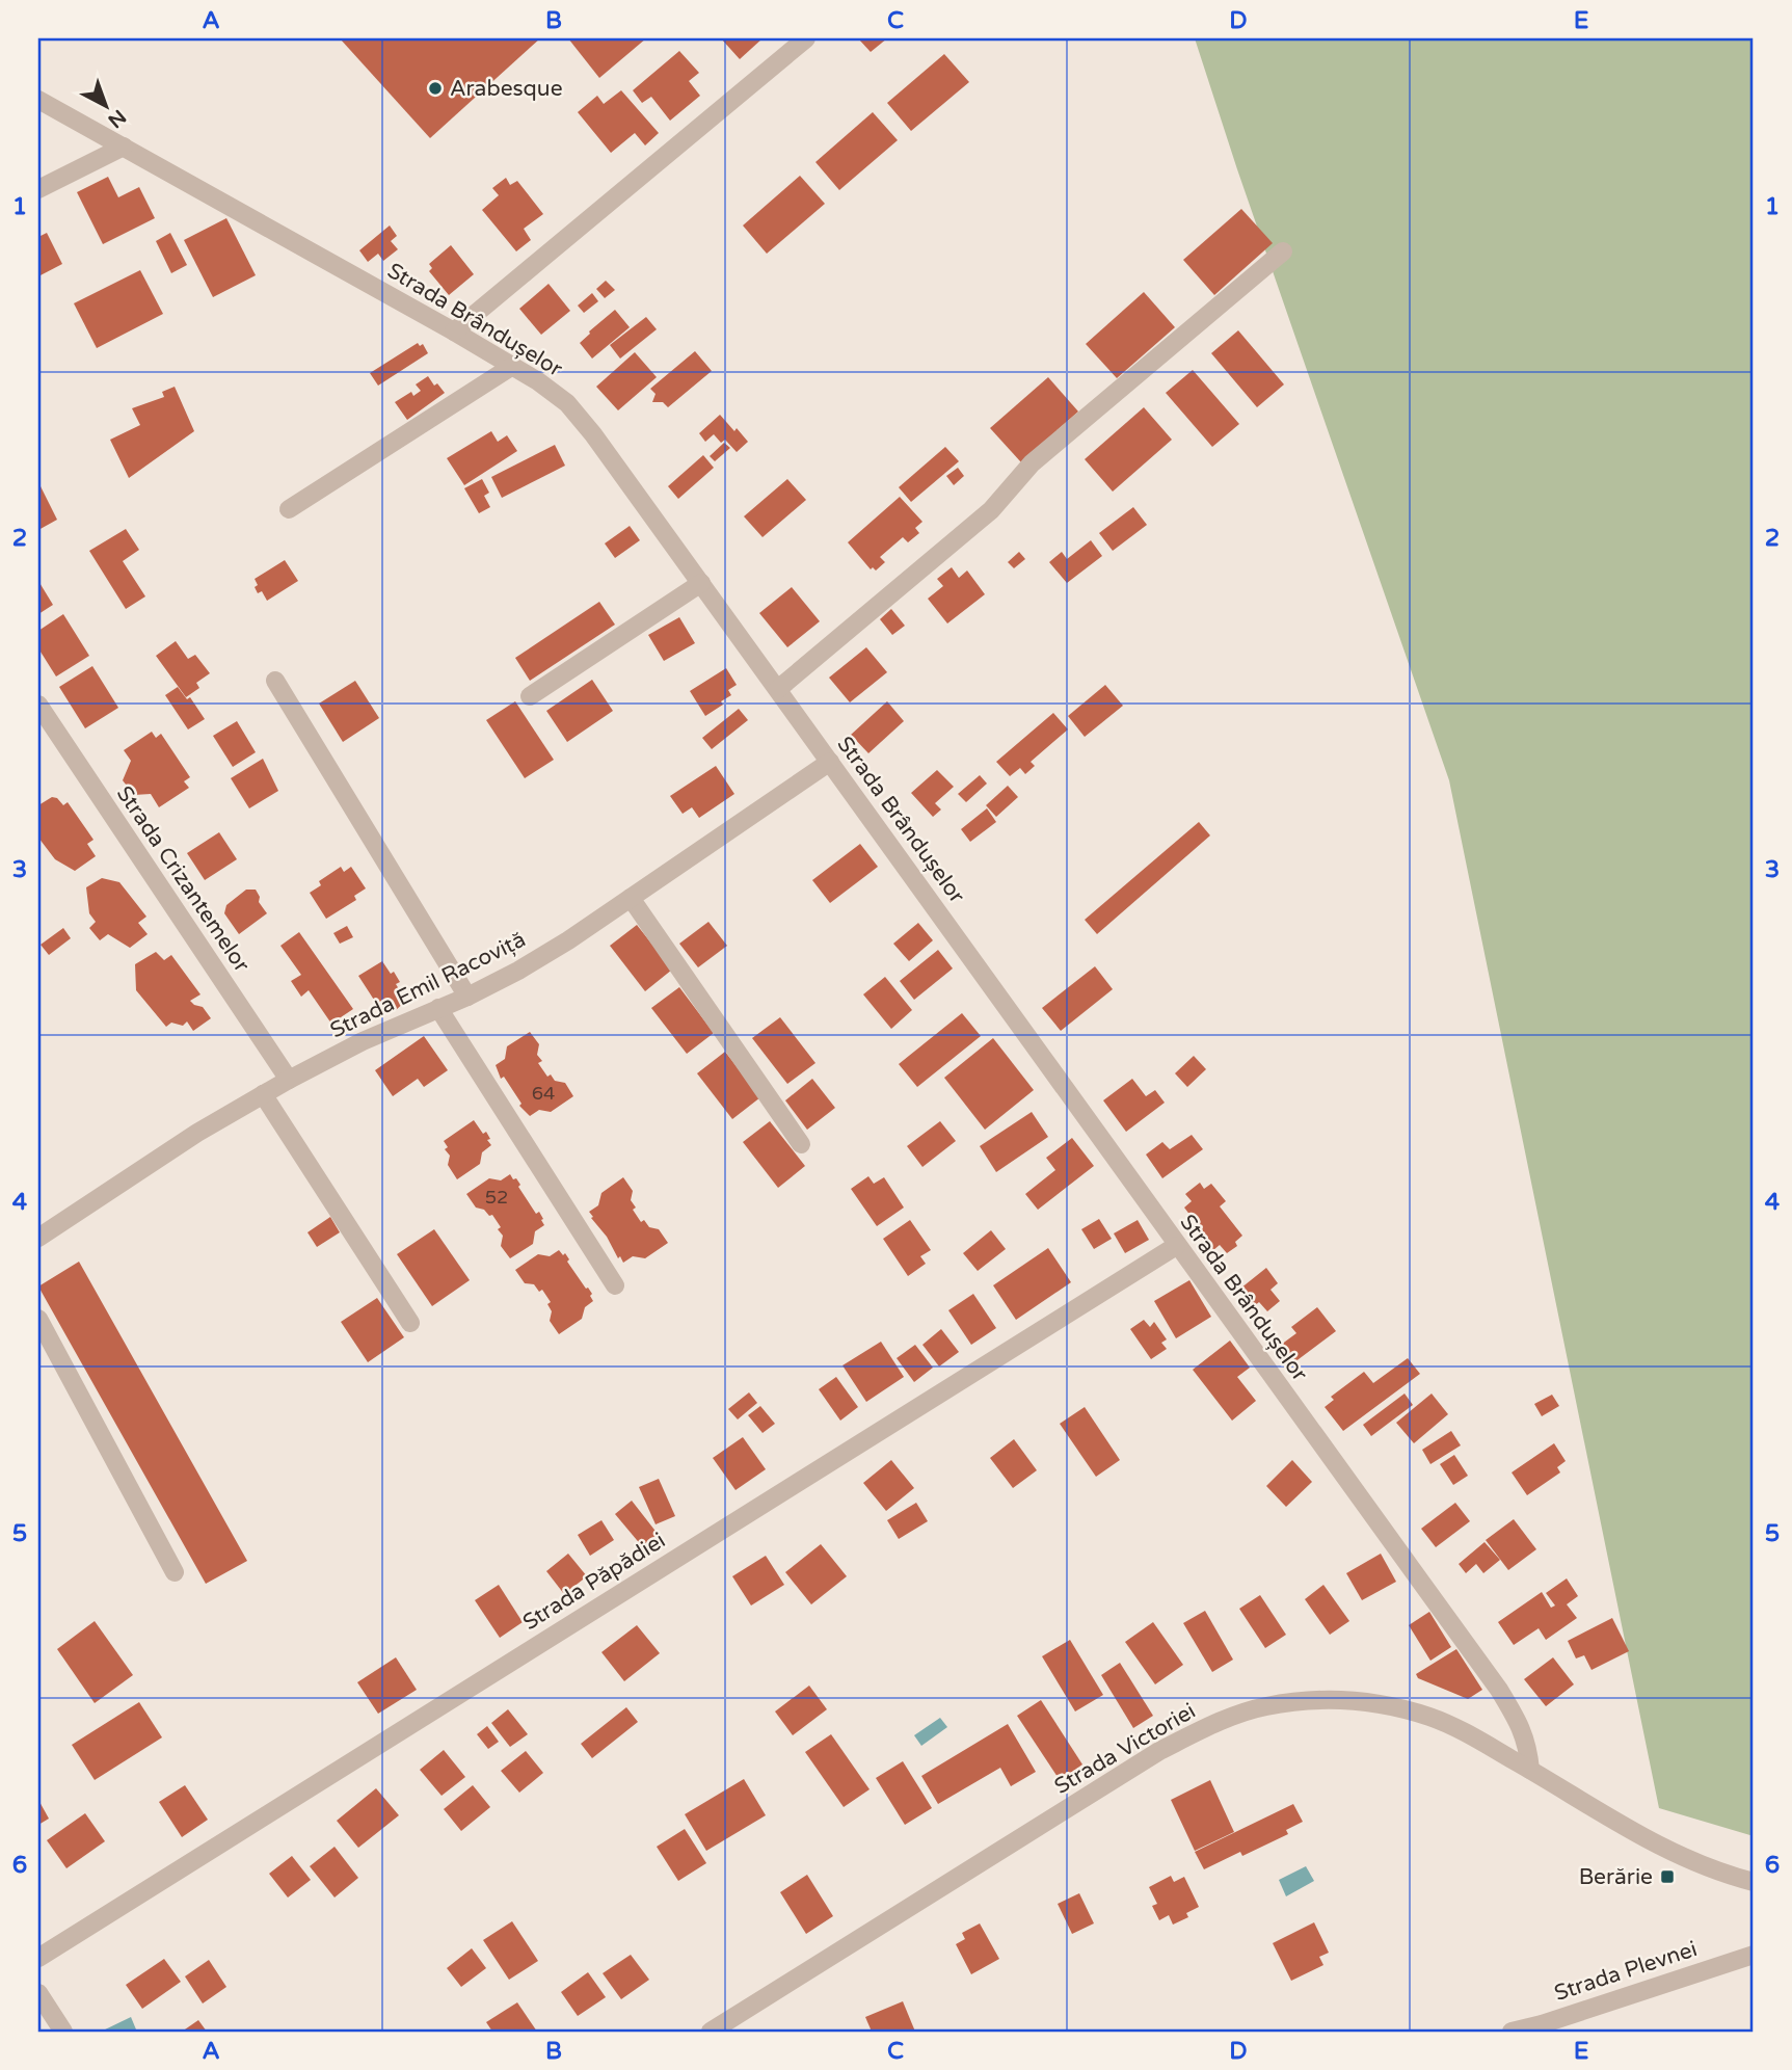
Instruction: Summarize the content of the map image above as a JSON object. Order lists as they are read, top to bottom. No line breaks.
{"streets":{"street":["Strada Brândușelor","Strada Crizantemelor","Strada Emil Racoviță","Strada Păpădiei","Strada Victoriei","Strada Plevnei"]},"crossings":[["Strada Brândușelor","Strada Emil Racoviță"],["Strada Brândușelor","Strada Păpădiei"],["Strada Brândușelor","Strada Victoriei"],["Strada Crizantemelor","Strada Emil Racoviță"]],"places":{"other":["Arabesque"],"transit":["Berărie"]},"house_numbers":["64","52"],"north":"bottom right","grid":{"columns":["A","B","C","D","E"],"rows":["1","2","3","4","5","6"]}}
